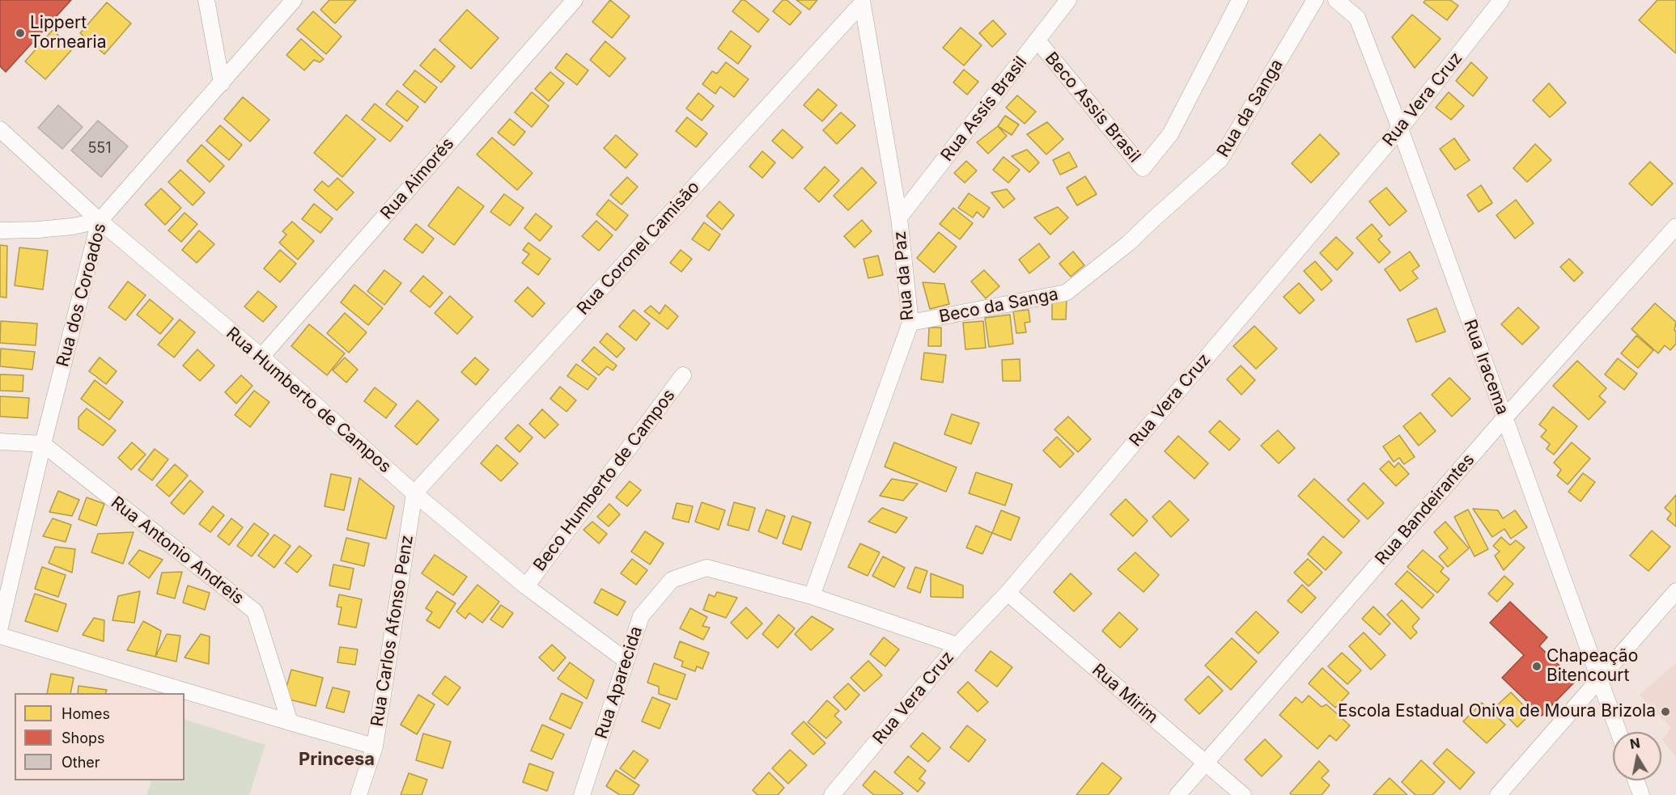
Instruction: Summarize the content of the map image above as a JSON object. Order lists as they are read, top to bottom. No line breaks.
{"streets":{"street":["Rua Vera Cruz","Beco Assis Brasil","Rua da Sanga","Rua Assis Brasil","Rua Aimorés","Rua Coronel Camisão","Rua da Paz","Rua dos Coroados","Beco da Sanga","Rua Iracema","Rua Humberto de Campos","Beco Humberto de Campos","Rua Bandeirantes","Rua Antonio Andreis","Rua Carlos Afonso Penz","Rua Aparecida","Rua Mirim"]},"crossings":[["Rua Vera Cruz","Rua Iracema"],["Rua Vera Cruz","Rua Mirim"],["Beco Assis Brasil","Rua Assis Brasil"],["Rua da Sanga","Beco da Sanga"],["Rua Assis Brasil","Rua da Paz"],["Rua Aimorés","Rua Humberto de Campos"],["Rua Coronel Camisão","Rua da Paz"],["Rua Coronel Camisão","Rua Humberto de Campos"],["Rua Coronel Camisão","Rua Carlos Afonso Penz"],["Rua da Paz","Beco da Sanga"],["Rua da Paz","Rua Aparecida"],["Rua dos Coroados","Rua Humberto de Campos"],["Rua dos Coroados","Rua Antonio Andreis"],["Rua Iracema","Rua Bandeirantes"],["Rua Humberto de Campos","Beco Humberto de Campos"],["Rua Humberto de Campos","Rua Carlos Afonso Penz"],["Rua Humberto de Campos","Rua Aparecida"],["Rua Bandeirantes","Rua Mirim"]],"districts":["Princesa"],"places":["Lippert Tornearia","Chapeação Bitencourt","Escola Estadual Oniva de Moura Brizola"],"house_numbers":["551"],"legend":["Homes","Shops","Other"],"north":"top"}
